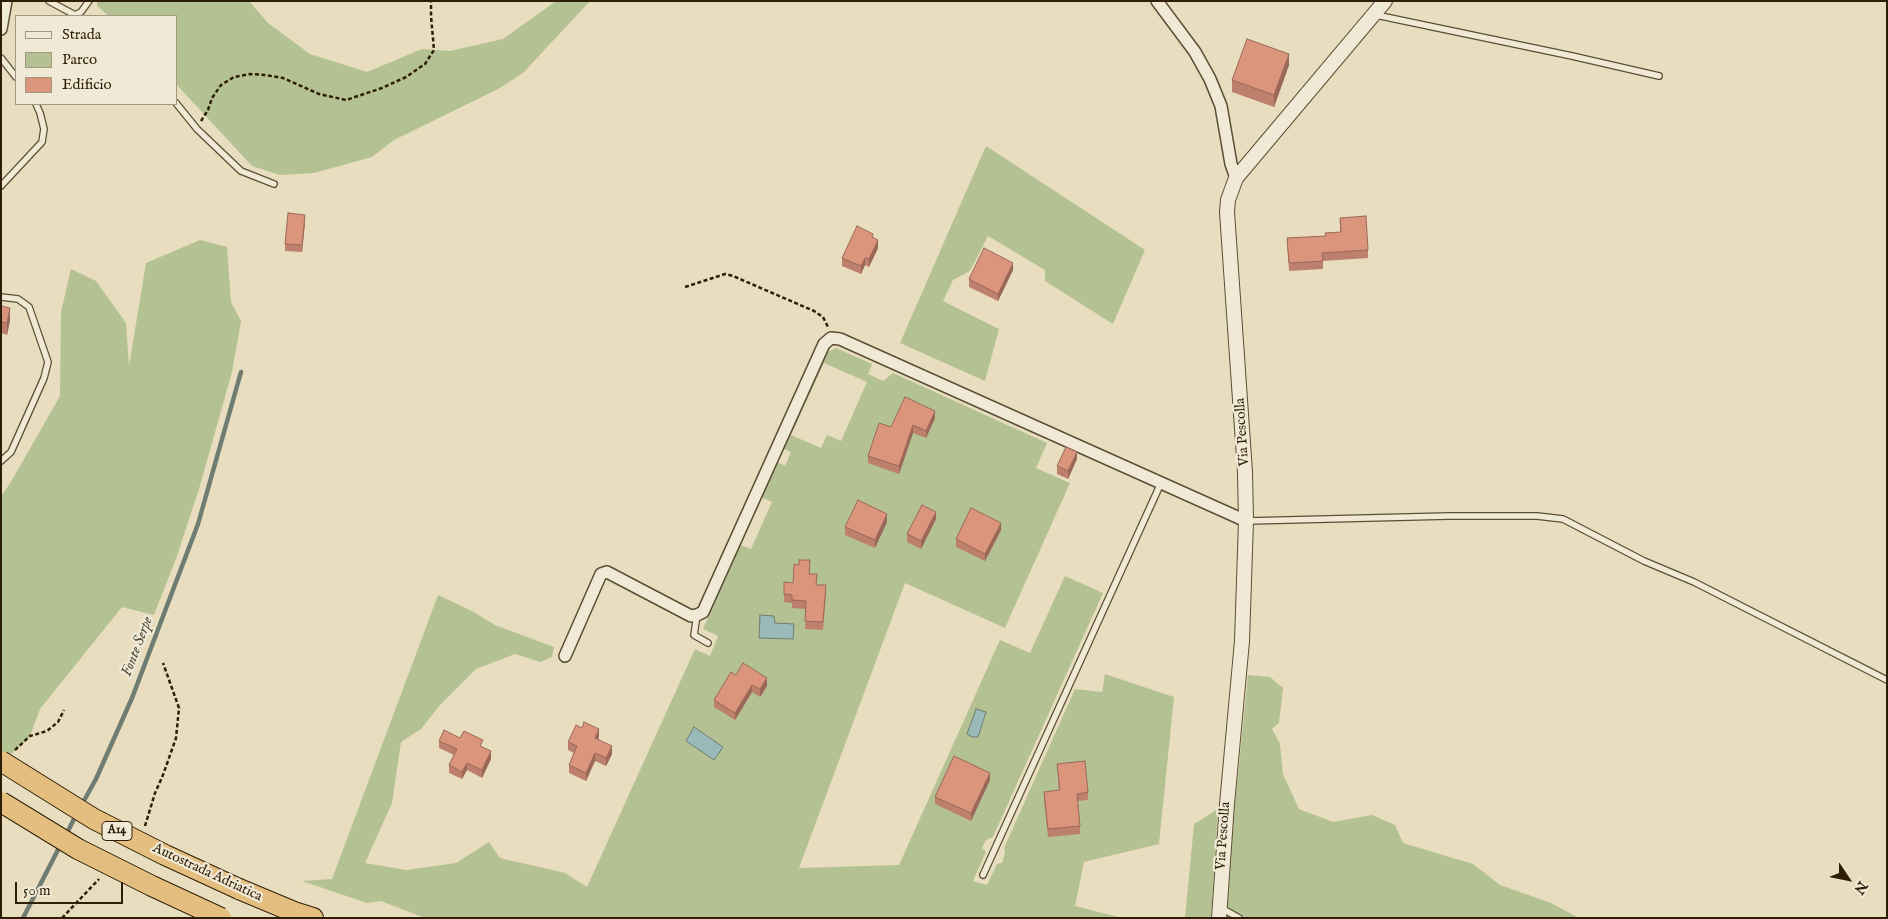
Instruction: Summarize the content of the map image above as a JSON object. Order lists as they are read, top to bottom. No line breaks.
{"streets":{"highway":["A14","Autostrada Adriatica"],"street":["Via Pescolla"]},"water":["Fonte Serpe"],"legend":["Strada","Parco","Edificio"],"scale_bar":"50 m","north":"bottom right"}
